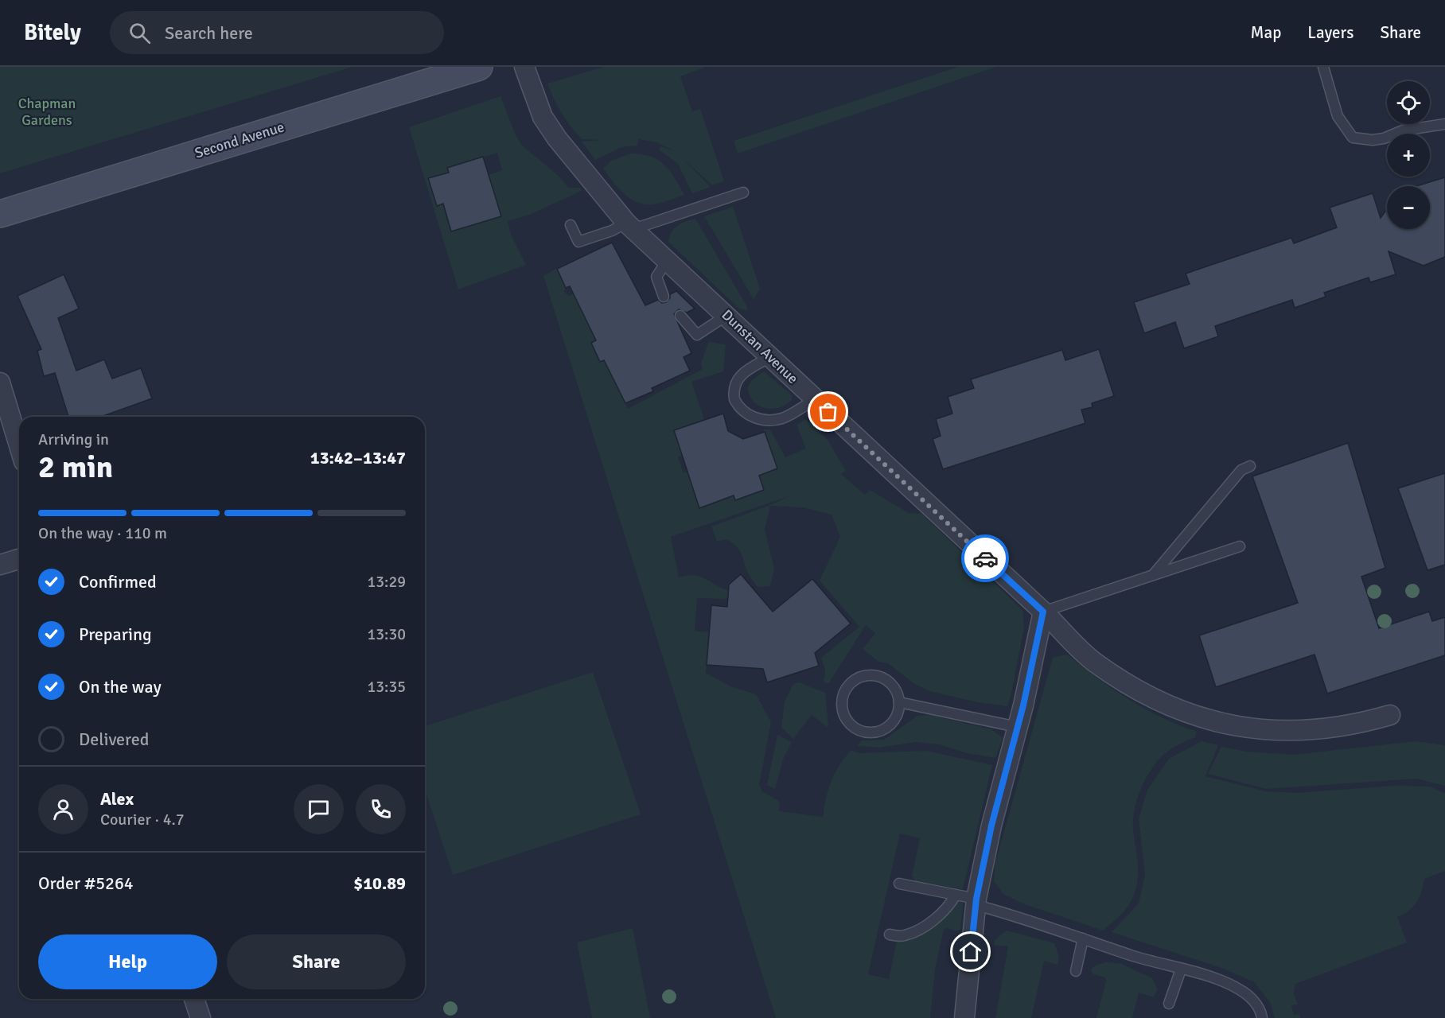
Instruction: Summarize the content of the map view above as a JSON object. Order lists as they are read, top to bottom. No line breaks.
{"streets":{"street":["Second Avenue","Dunstan Avenue"]},"parks":["Chapman Gardens"],"page":{"header":"Bitely","search":"Search here","nav":["Map","Layers","Share"],"map_buttons":["+","−"],"heading":["2 min","Arriving in","13:42–13:47"],"panel":["Alex","Courier · 4.7","Order #5264","$10.89"],"bar":"On the way · 110 m","list":[["Confirmed","13:29"],["Preparing","13:30"],["On the way","13:35"],"Delivered"],"buttons":["Help","Share"]}}
